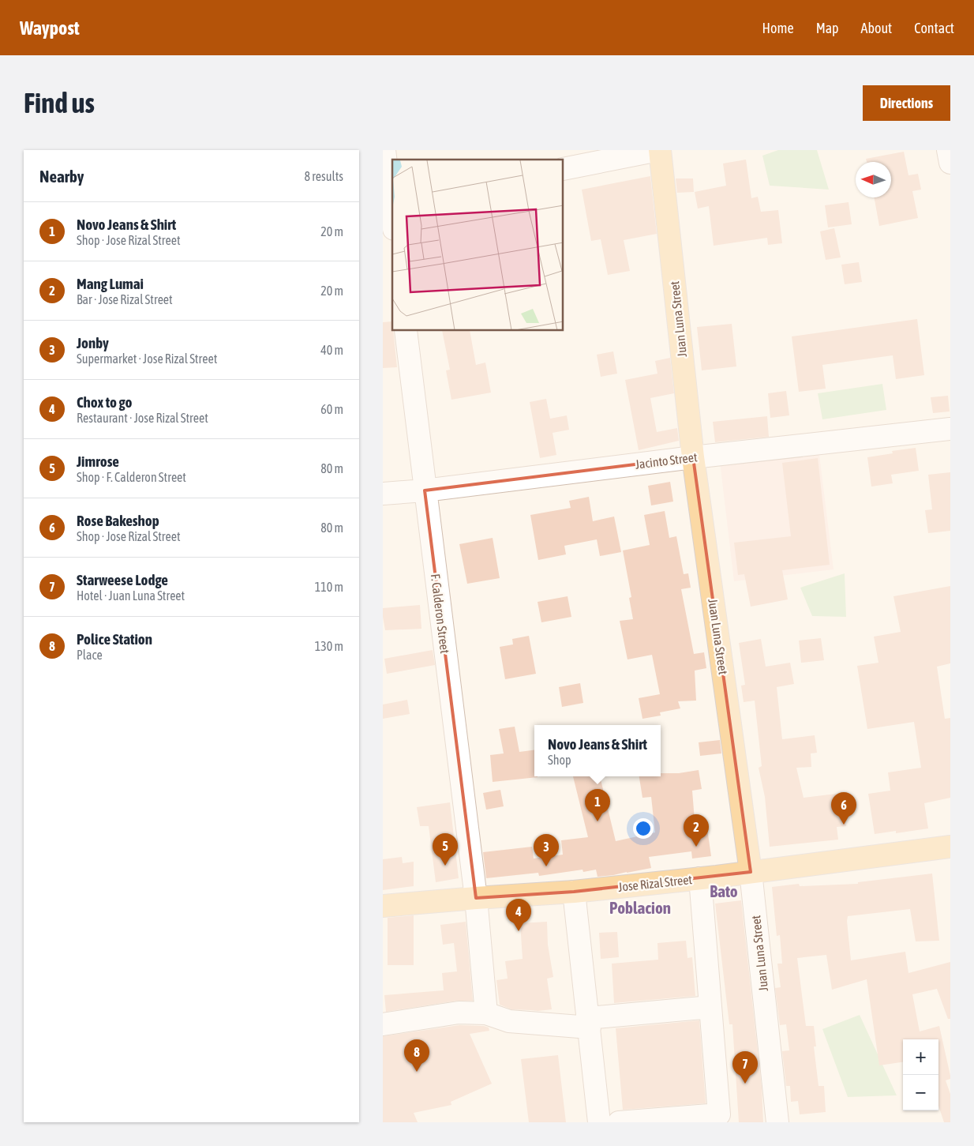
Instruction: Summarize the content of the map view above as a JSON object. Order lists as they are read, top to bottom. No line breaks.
{"streets":{"main road":["Juan Luna Street","Jose Rizal Street"],"street":["Jacinto Street","F. Calderon Street"]},"crossings":[["Juan Luna Street","Jacinto Street"],["Juan Luna Street","Jose Rizal Street"],["Jacinto Street","F. Calderon Street"],["F. Calderon Street","Jose Rizal Street"]],"districts":["Bato","Poblacion"],"north":"left","page":{"header":"Waypost","nav":["Home","Map","About","Contact"],"buttons":"Directions","title":"Find us","heading":["Nearby","8 results"],"list":[{"mark":"1","name":"Novo Jeans & Shirt","note":"Shop · Jose Rizal Street","value":"20 m"},{"mark":"2","name":"Mang Lumai","note":"Bar · Jose Rizal Street","value":"20 m"},{"mark":"3","name":"Jonby","note":"Supermarket · Jose Rizal Street","value":"40 m"},{"mark":"4","name":"Chox to go","note":"Restaurant · Jose Rizal Street","value":"60 m"},{"mark":"5","name":"Jimrose","note":"Shop · F. Calderon Street","value":"80 m"},{"mark":"6","name":"Rose Bakeshop","note":"Shop · Jose Rizal Street","value":"80 m"},{"mark":"7","name":"Starweese Lodge","note":"Hotel · Juan Luna Street","value":"110 m"},{"mark":"8","name":"Police Station","note":"Place","value":"130 m"}],"popup":["Novo Jeans & Shirt","Shop"],"pins":["1","6","2","5","3","4","8","7"],"map_buttons":["+","−"]}}
